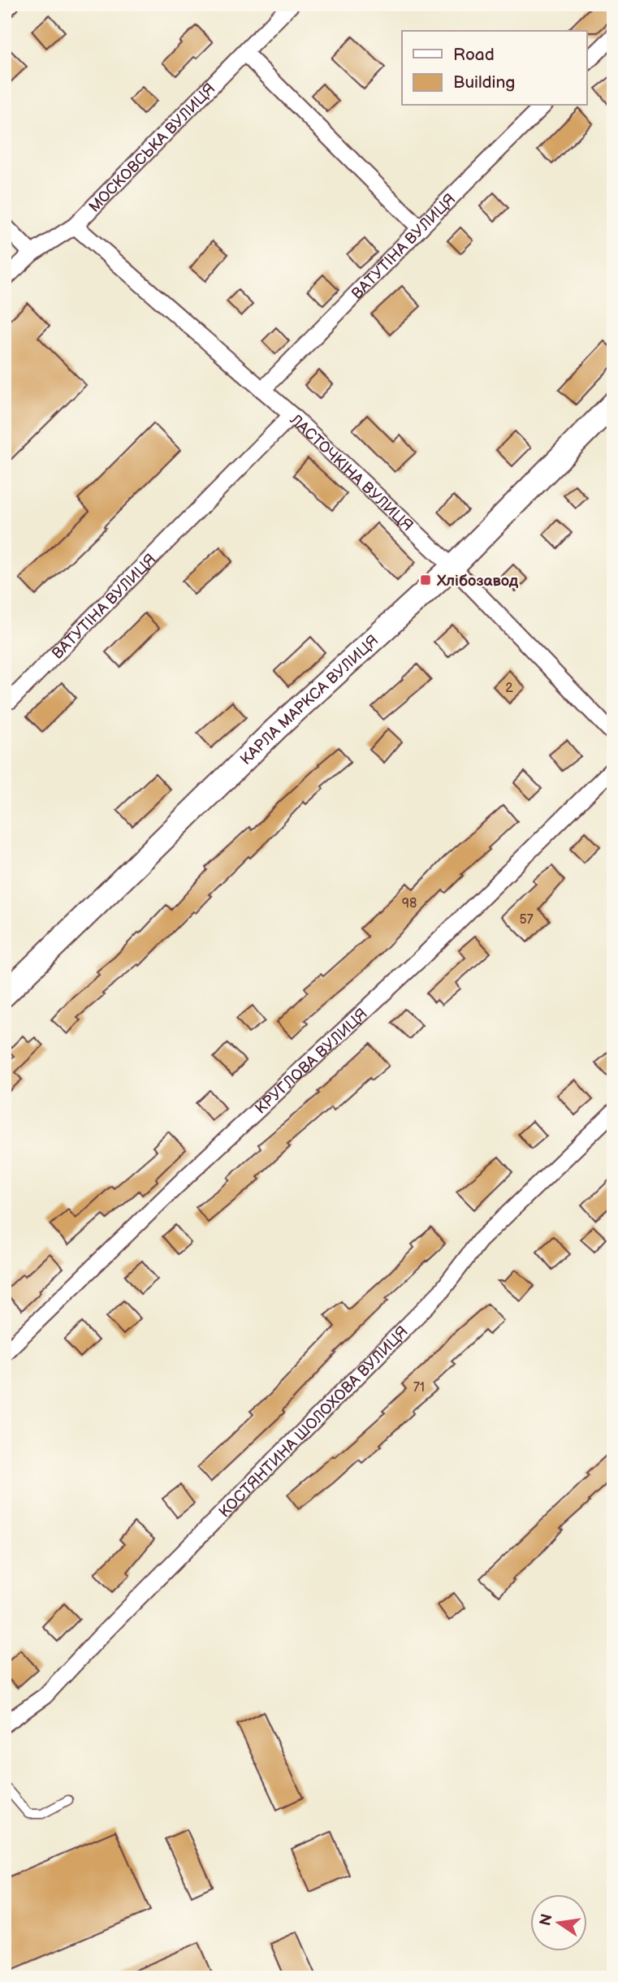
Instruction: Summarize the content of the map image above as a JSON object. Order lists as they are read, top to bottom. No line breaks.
{"streets":{"street":["МОСКОВСЬКА ВУЛИЦЯ","ВАТУТІНА ВУЛИЦЯ","ЛАСТОЧКІНА ВУЛИЦЯ","КАРЛА МАРКСА ВУЛИЦЯ","КРУГЛОВА ВУЛИЦЯ","КОСТЯНТИНА ШОЛОХОВА ВУЛИЦЯ"]},"crossings":[["МОСКОВСЬКА ВУЛИЦЯ","ЛАСТОЧКІНА ВУЛИЦЯ"],["ВАТУТІНА ВУЛИЦЯ","ЛАСТОЧКІНА ВУЛИЦЯ"],["ЛАСТОЧКІНА ВУЛИЦЯ","КАРЛА МАРКСА ВУЛИЦЯ"]],"places":{"transit":["Хлібозавод"]},"house_numbers":["2","98","57","71"],"legend":["Road","Building"],"north":"left"}
